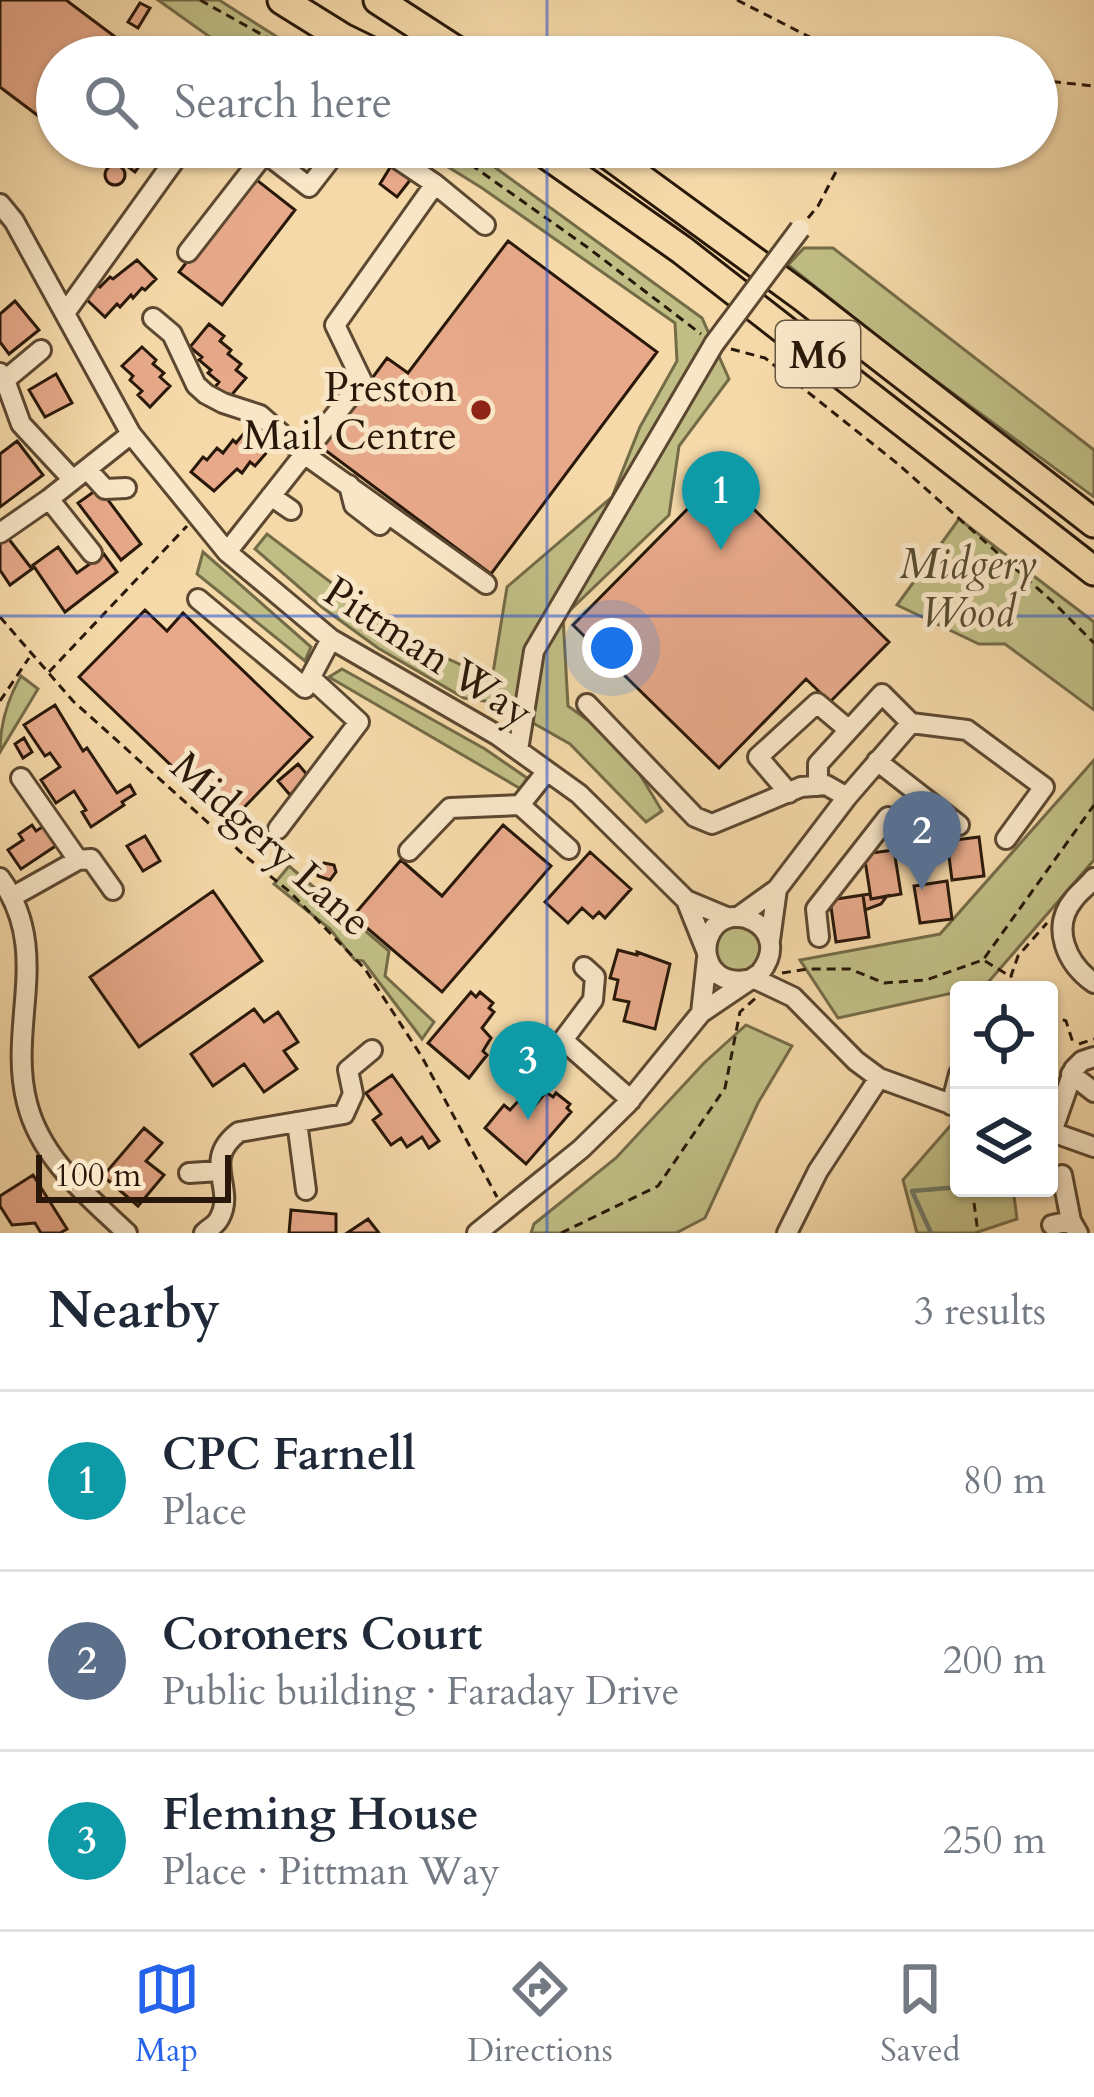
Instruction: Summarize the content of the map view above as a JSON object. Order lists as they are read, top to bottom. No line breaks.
{"streets":{"highway":["M6"],"street":["Pittman Way"],"path":["Midgery Lane"]},"parks":["Midgery Wood"],"places":["Preston Mail Centre"],"scale_bar":"100 m","page":{"search":"Search here","pins":["1","2","3"],"scale":"100 m","heading":["Nearby","3 results"],"list":[{"mark":"1","name":"CPC Farnell","note":"Place","value":"80 m"},{"mark":"2","name":"Coroners Court","note":"Public building · Faraday Drive","value":"200 m"},{"mark":"3","name":"Fleming House","note":"Place · Pittman Way","value":"250 m"}],"nav":["Map","Directions","Saved"]}}
